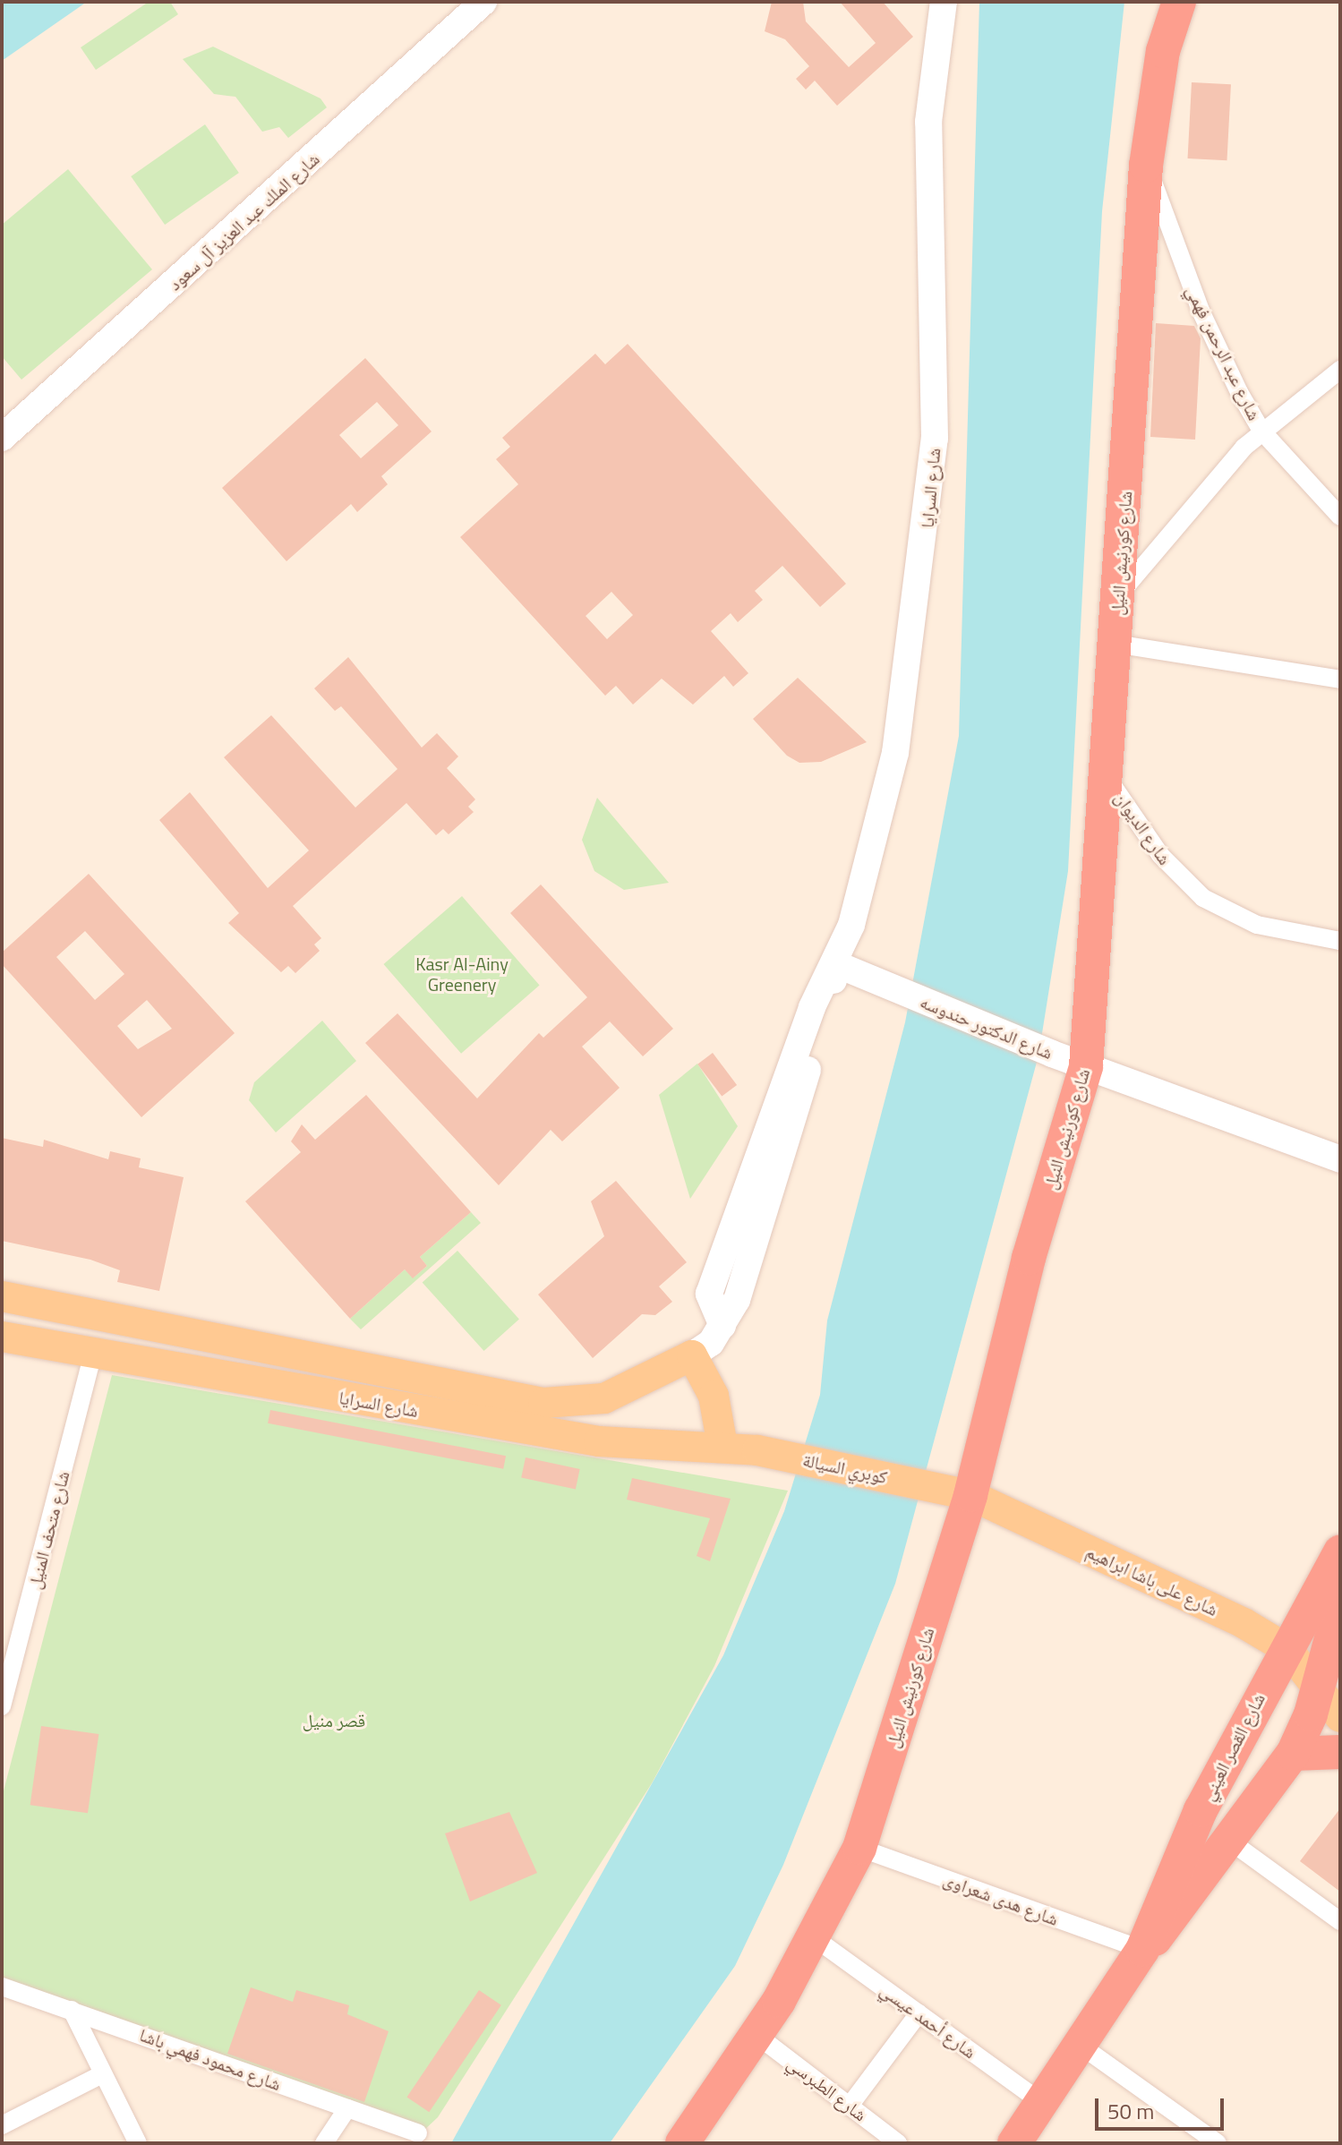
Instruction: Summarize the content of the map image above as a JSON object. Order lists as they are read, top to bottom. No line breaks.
{"streets":{"highway":["شارع كورنيش النيل","شارع القصر العيني"],"main road":["شارع الملك عبد العزيز آل سعود","شارع السرايا","شارع الدكتور حندوسه","كوبري السيالة","شارع على باشا ابراهيم"],"street":["شارع عبد الرحمن فهمي","شارع الديوان","شارع متحف المنيل","شارع هدى شعراوى","شارع أحمد عيسي","شارع محمود فهمي باشا","شارع الطبرسي"]},"crossings":[["شارع عبد الرحمن فهمي","شارع كورنيش النيل"],["شارع السرايا","شارع الدكتور حندوسه"],["شارع السرايا","كوبري السيالة"],["شارع السرايا","شارع متحف المنيل"],["شارع كورنيش النيل","شارع الديوان"],["شارع كورنيش النيل","شارع الدكتور حندوسه"],["شارع كورنيش النيل","شارع على باشا ابراهيم"],["شارع كورنيش النيل","شارع هدى شعراوى"],["شارع كورنيش النيل","شارع أحمد عيسي"],["شارع كورنيش النيل","شارع الطبرسي"],["كوبري السيالة","شارع على باشا ابراهيم"],["شارع على باشا ابراهيم","شارع القصر العيني"],["شارع القصر العيني","شارع هدى شعراوى"],["شارع القصر العيني","شارع أحمد عيسي"]],"parks":["Kasr Al-Ainy Greenery","قصر منيل"],"scale_bar":"50 m"}
